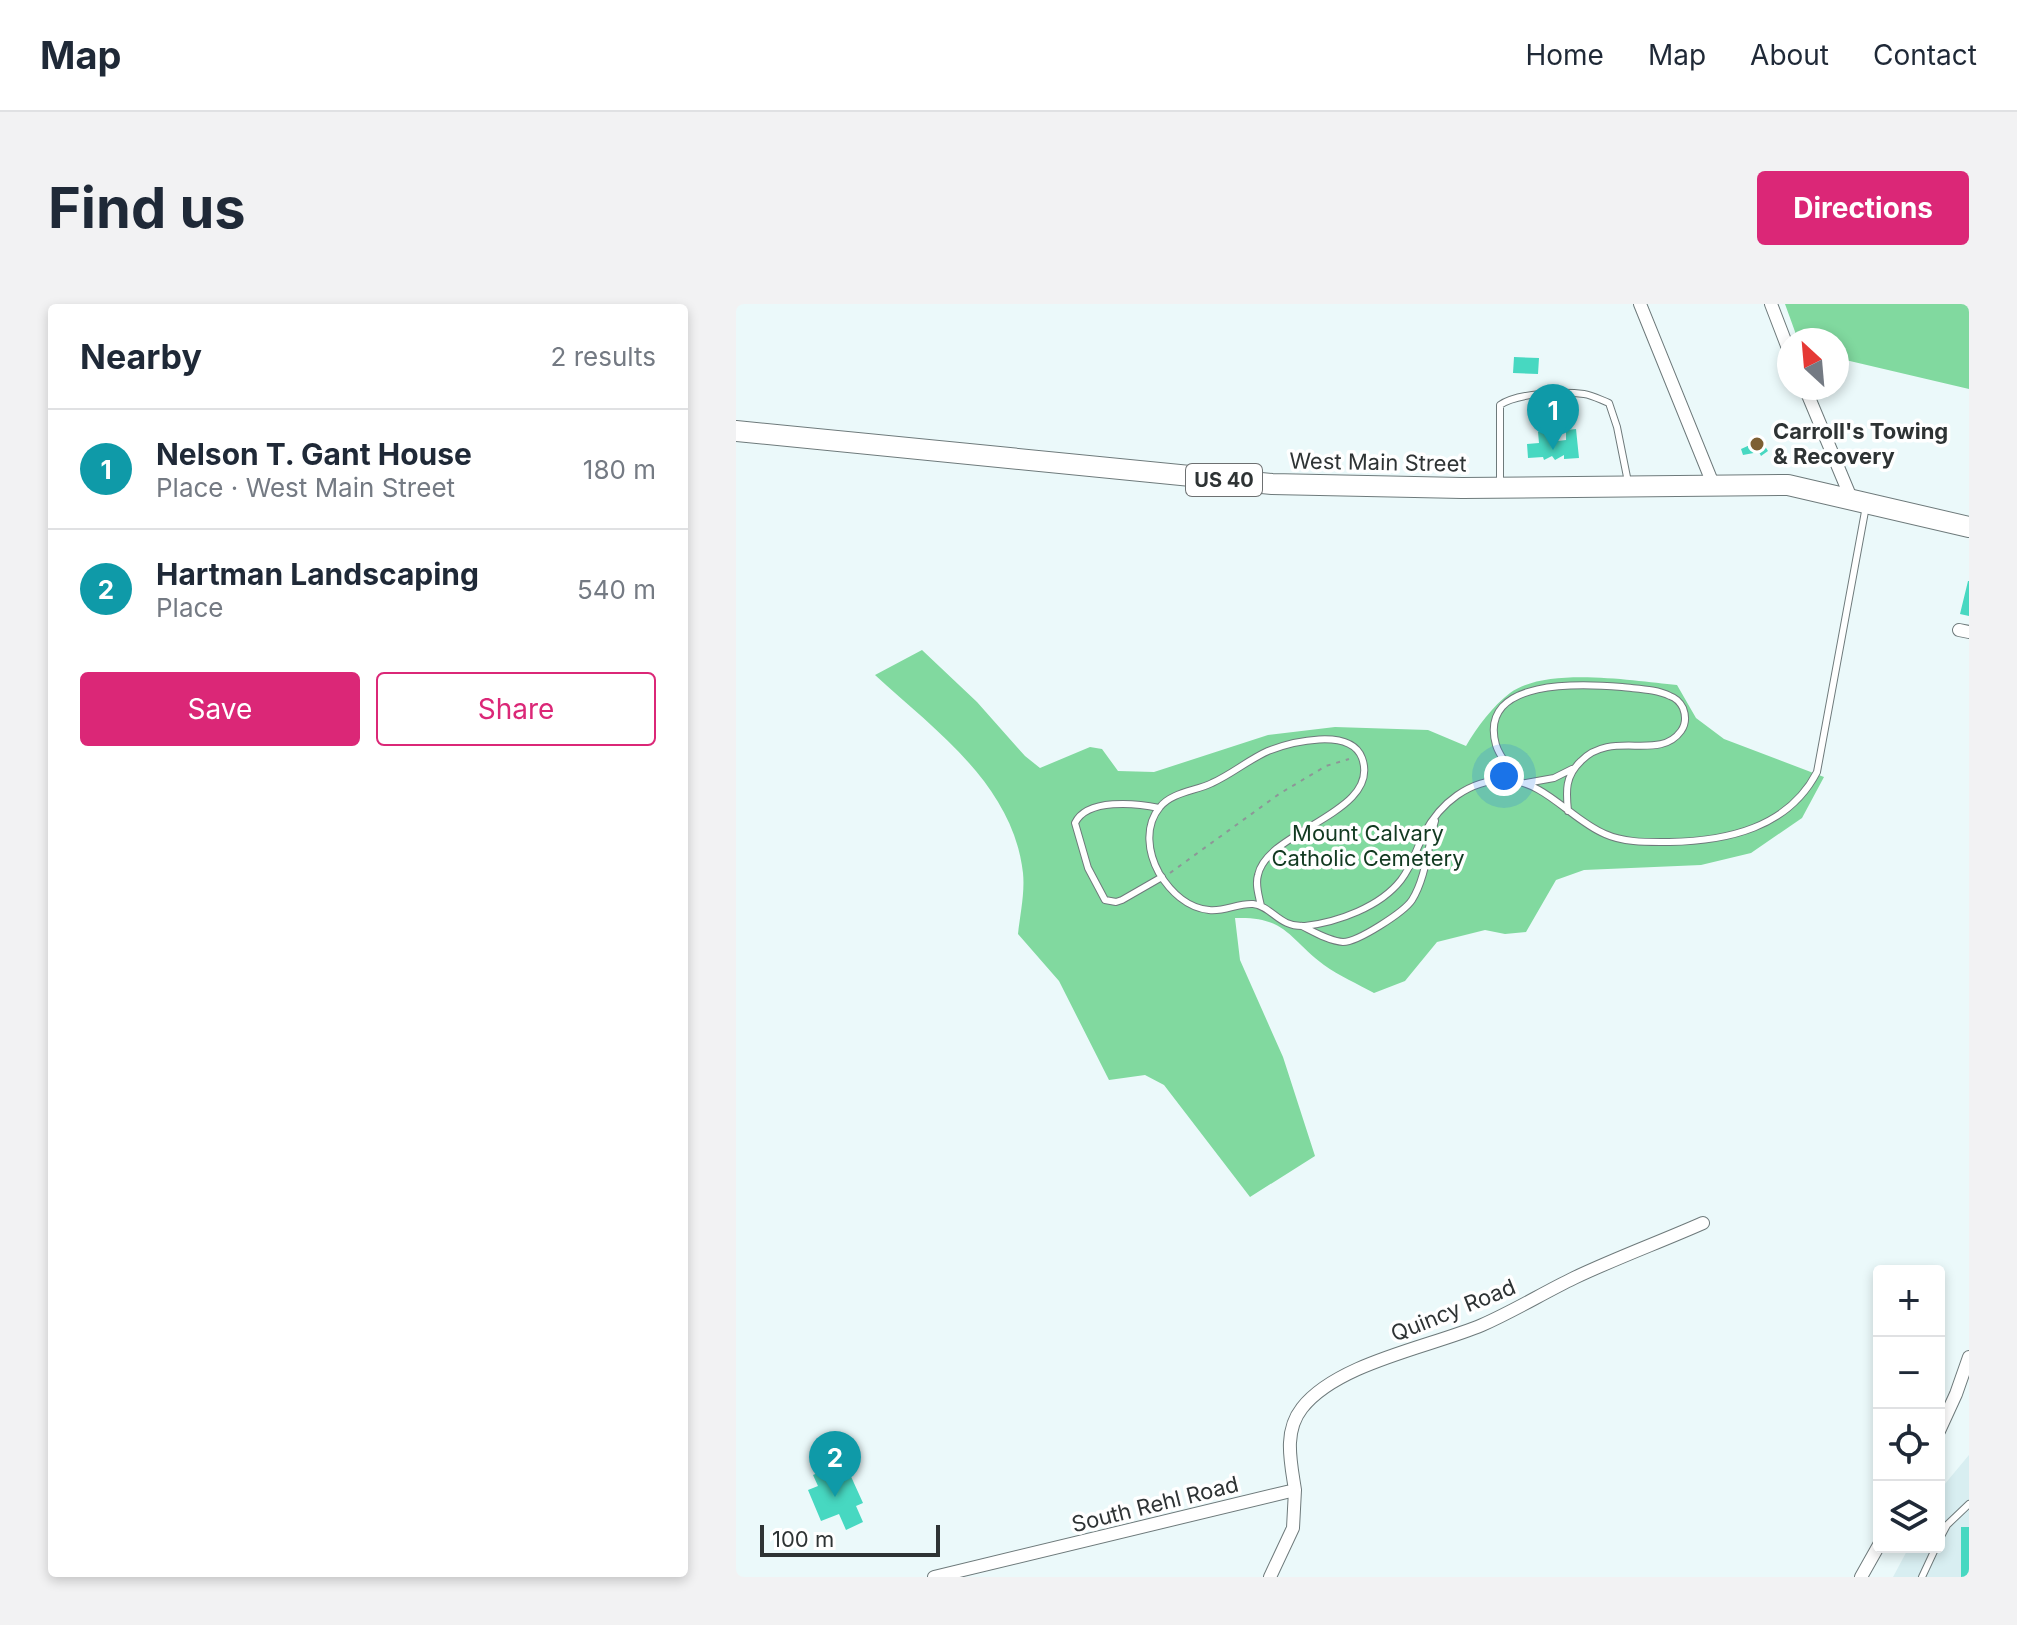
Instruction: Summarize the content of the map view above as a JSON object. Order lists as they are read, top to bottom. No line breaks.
{"streets":{"main road":["West Main Street","US 40"],"street":["Quincy Road","South Rehl Road"]},"crossings":[["Quincy Road","South Rehl Road"]],"parks":["Mount Calvary Catholic Cemetery"],"places":["Carroll's Towing & Recovery"],"scale_bar":"100 m","north":"top left","page":{"header":"Map","nav":["Home","Map","About","Contact"],"buttons":["Directions",["Save","Share"]],"title":"Find us","heading":["Nearby","2 results"],"pins":["1","2"],"list":[{"mark":"1","name":"Nelson T. Gant House","note":"Place · West Main Street","value":"180 m"},{"mark":"2","name":"Hartman Landscaping","note":"Place","value":"540 m"}],"map_buttons":["+","−"],"scale":"100 m"}}
